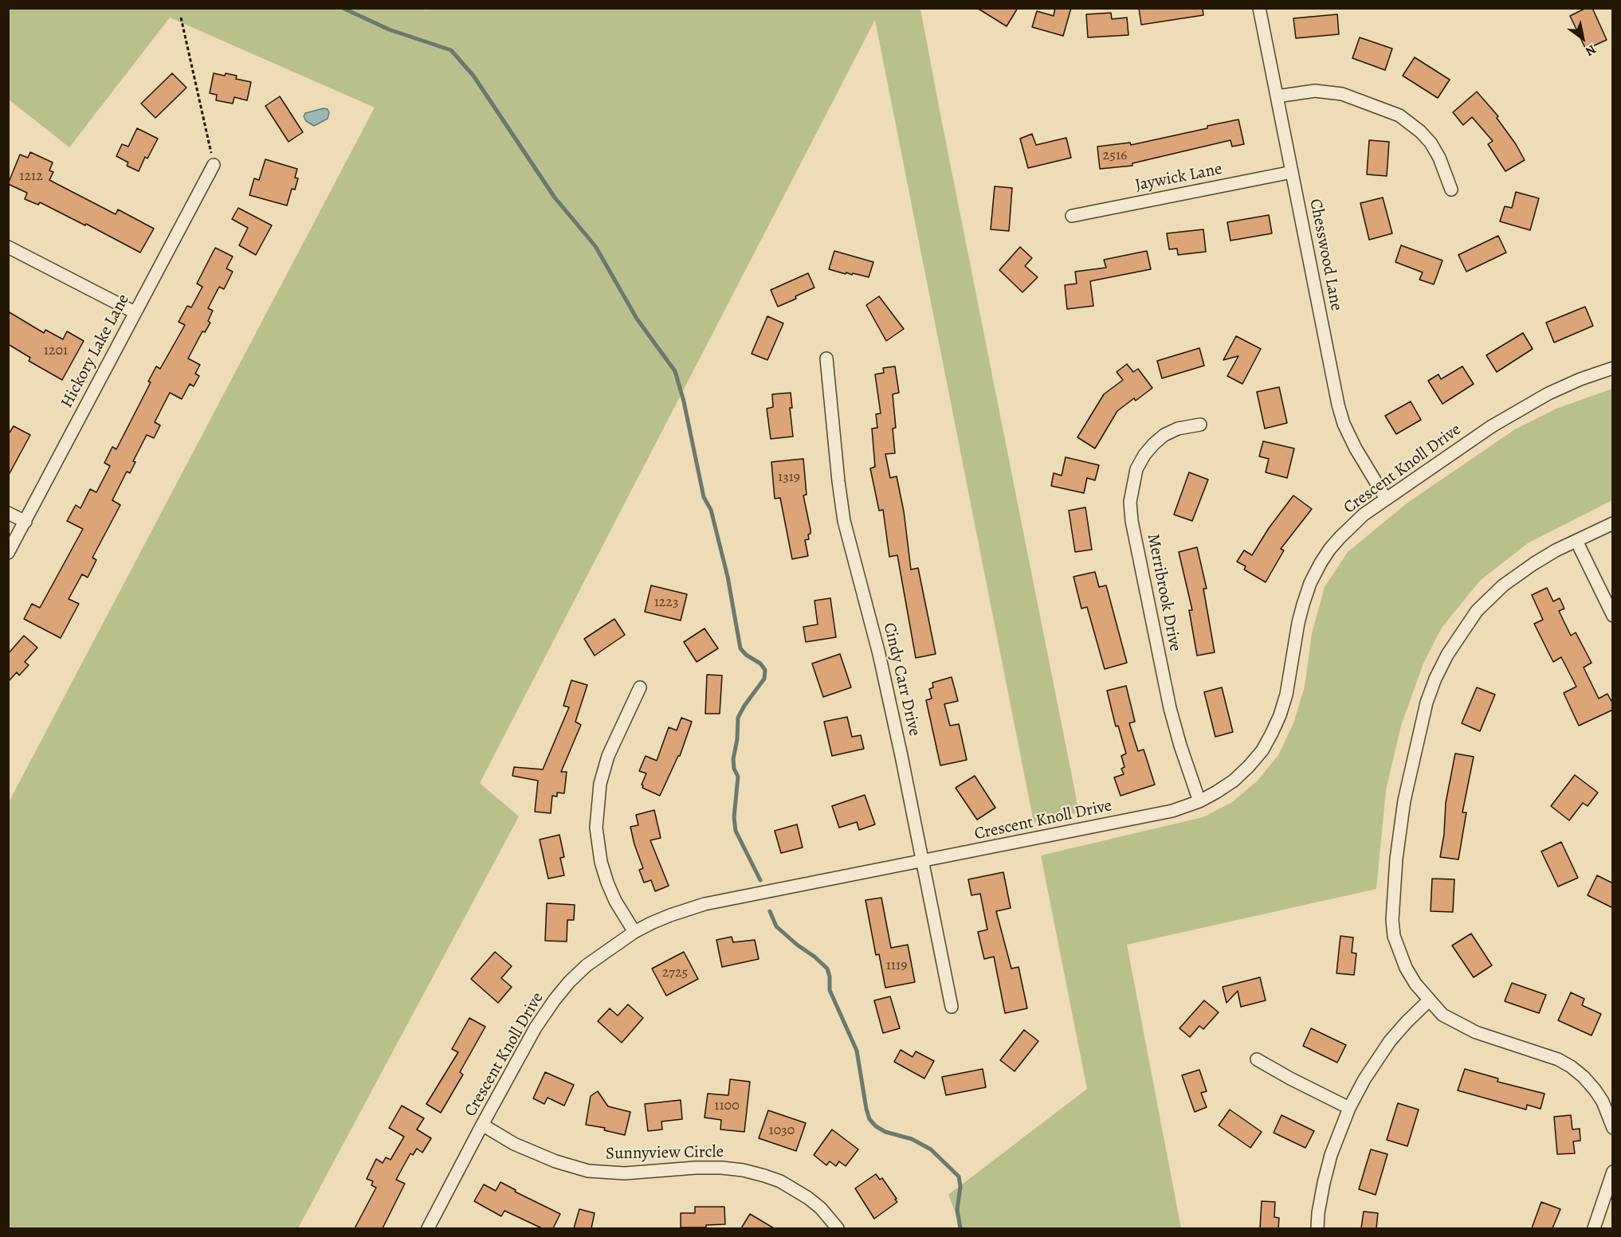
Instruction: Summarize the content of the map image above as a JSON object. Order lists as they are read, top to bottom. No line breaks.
{"streets":{"street":["Jaywick Lane","Chesswood Lane","Hickory Lake Lane","Crescent Knoll Drive","Merribrook Drive","Cindy Carr Drive","Sunnyview Circle"]},"crossings":[["Jaywick Lane","Chesswood Lane"],["Chesswood Lane","Crescent Knoll Drive"],["Crescent Knoll Drive","Merribrook Drive"],["Crescent Knoll Drive","Cindy Carr Drive"],["Crescent Knoll Drive","Sunnyview Circle"]],"house_numbers":["2516","1212","1201","1319","1223","1119","2725","1100","1030"],"north":"bottom right"}
